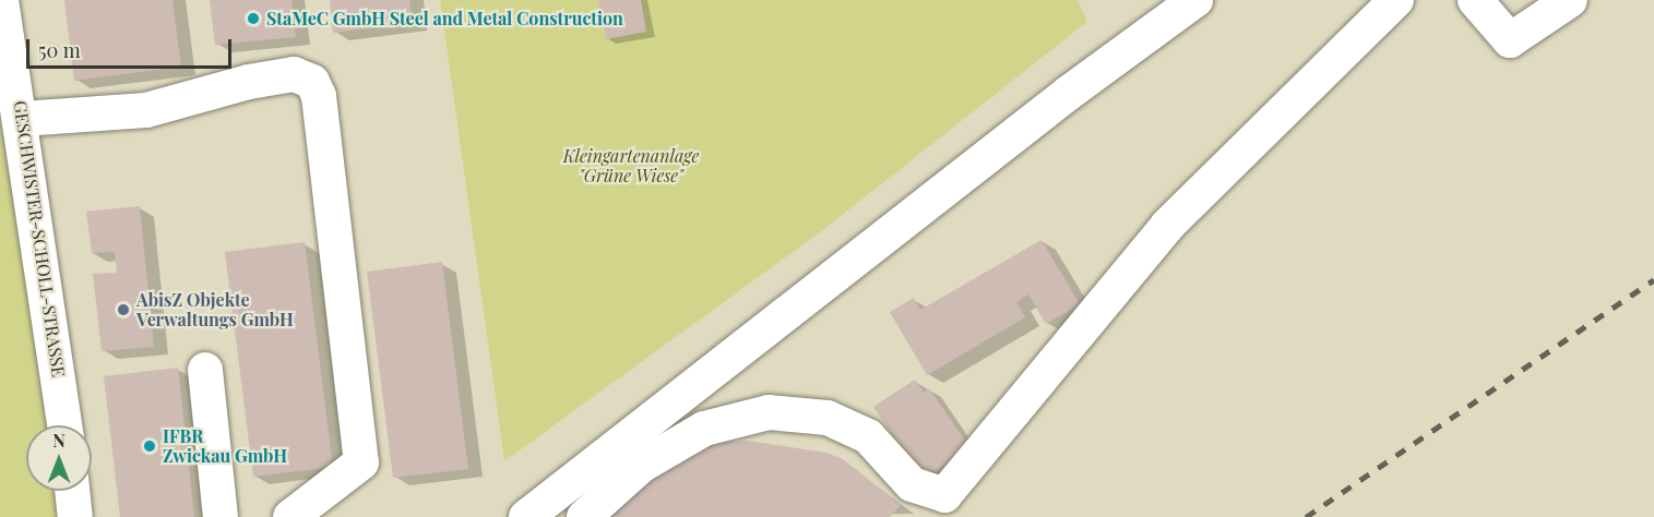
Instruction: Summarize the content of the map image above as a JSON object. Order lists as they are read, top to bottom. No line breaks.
{"streets":{"street":["GESCHWISTER-SCHOLL-STRASSE"]},"parks":["Kleingartenanlage \"Grüne Wiese\""],"places":["StaMeC GmbH Steel and Metal Construction","AbisZ Objekte Verwaltungs GmbH","IFBR Zwickau GmbH"],"scale_bar":"50 m","north":"top"}
